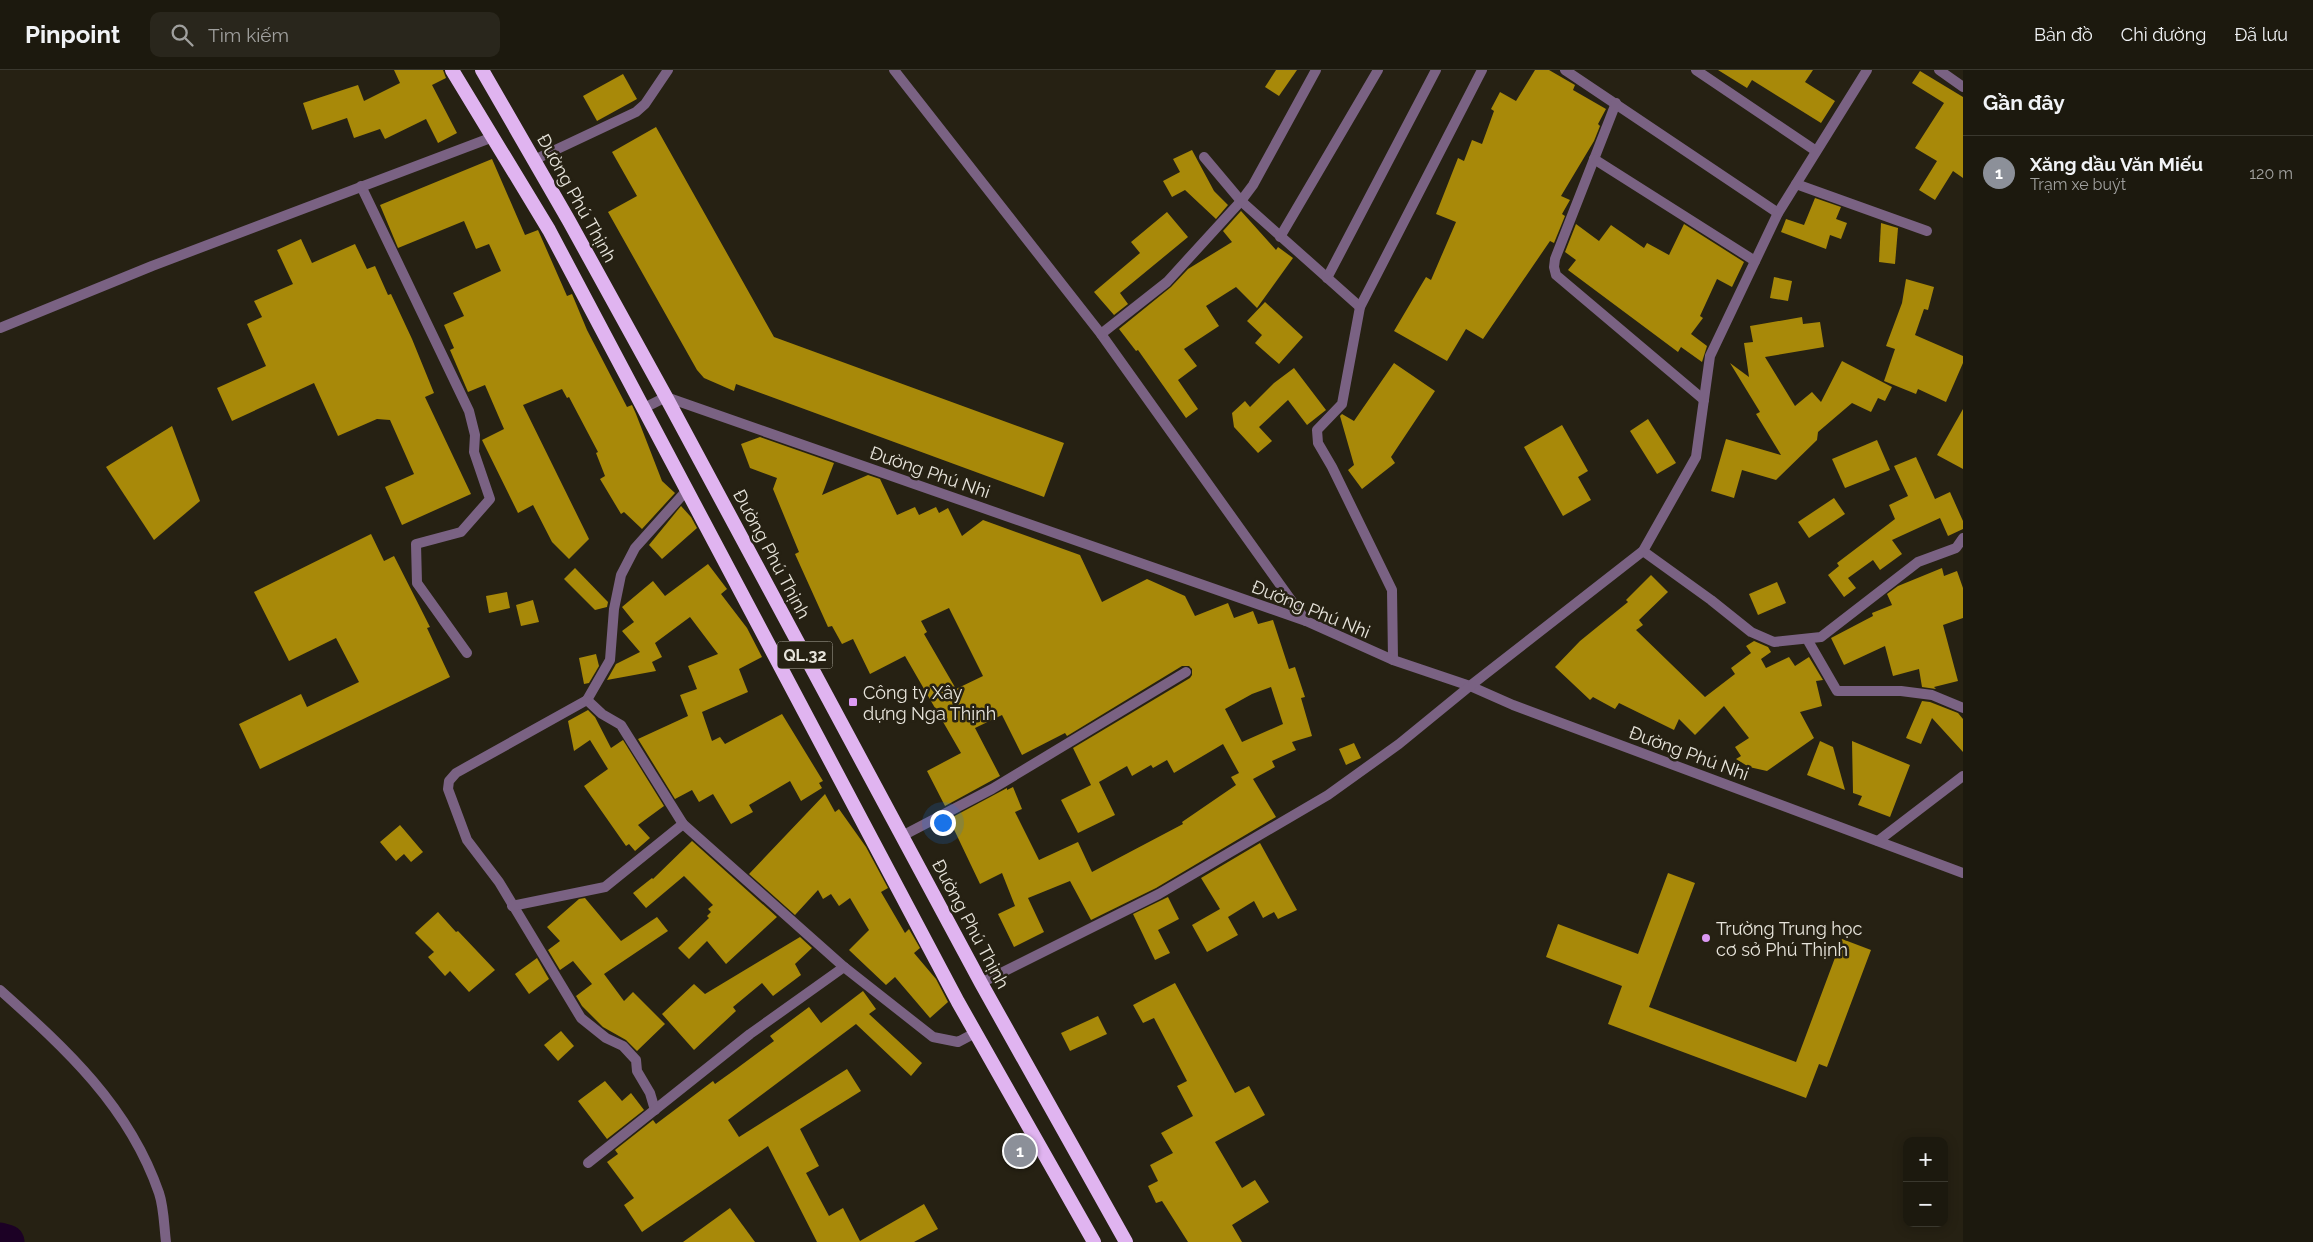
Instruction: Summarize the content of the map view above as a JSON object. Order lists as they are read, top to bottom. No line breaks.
{"streets":{"highway":["Đường Phú Thịnh","QL.32"],"street":["Đường Phú Nhi"]},"crossings":[["Đường Phú Thịnh","Đường Phú Nhi"]],"places":{"transit":["Công ty Xây dựng Nga Thịnh"],"other":["Trường Trung học cơ sở Phú Thịnh"]},"page":{"header":"Pinpoint","search":"Tìm kiếm","nav":["Bản đồ","Chỉ đường","Đã lưu"],"heading":"Gần đây","list":[{"mark":"1","name":"Xăng dầu Văn Miếu","note":"Trạm xe buýt","value":"120 m"}],"pins":"1","map_buttons":["+","−"]}}
